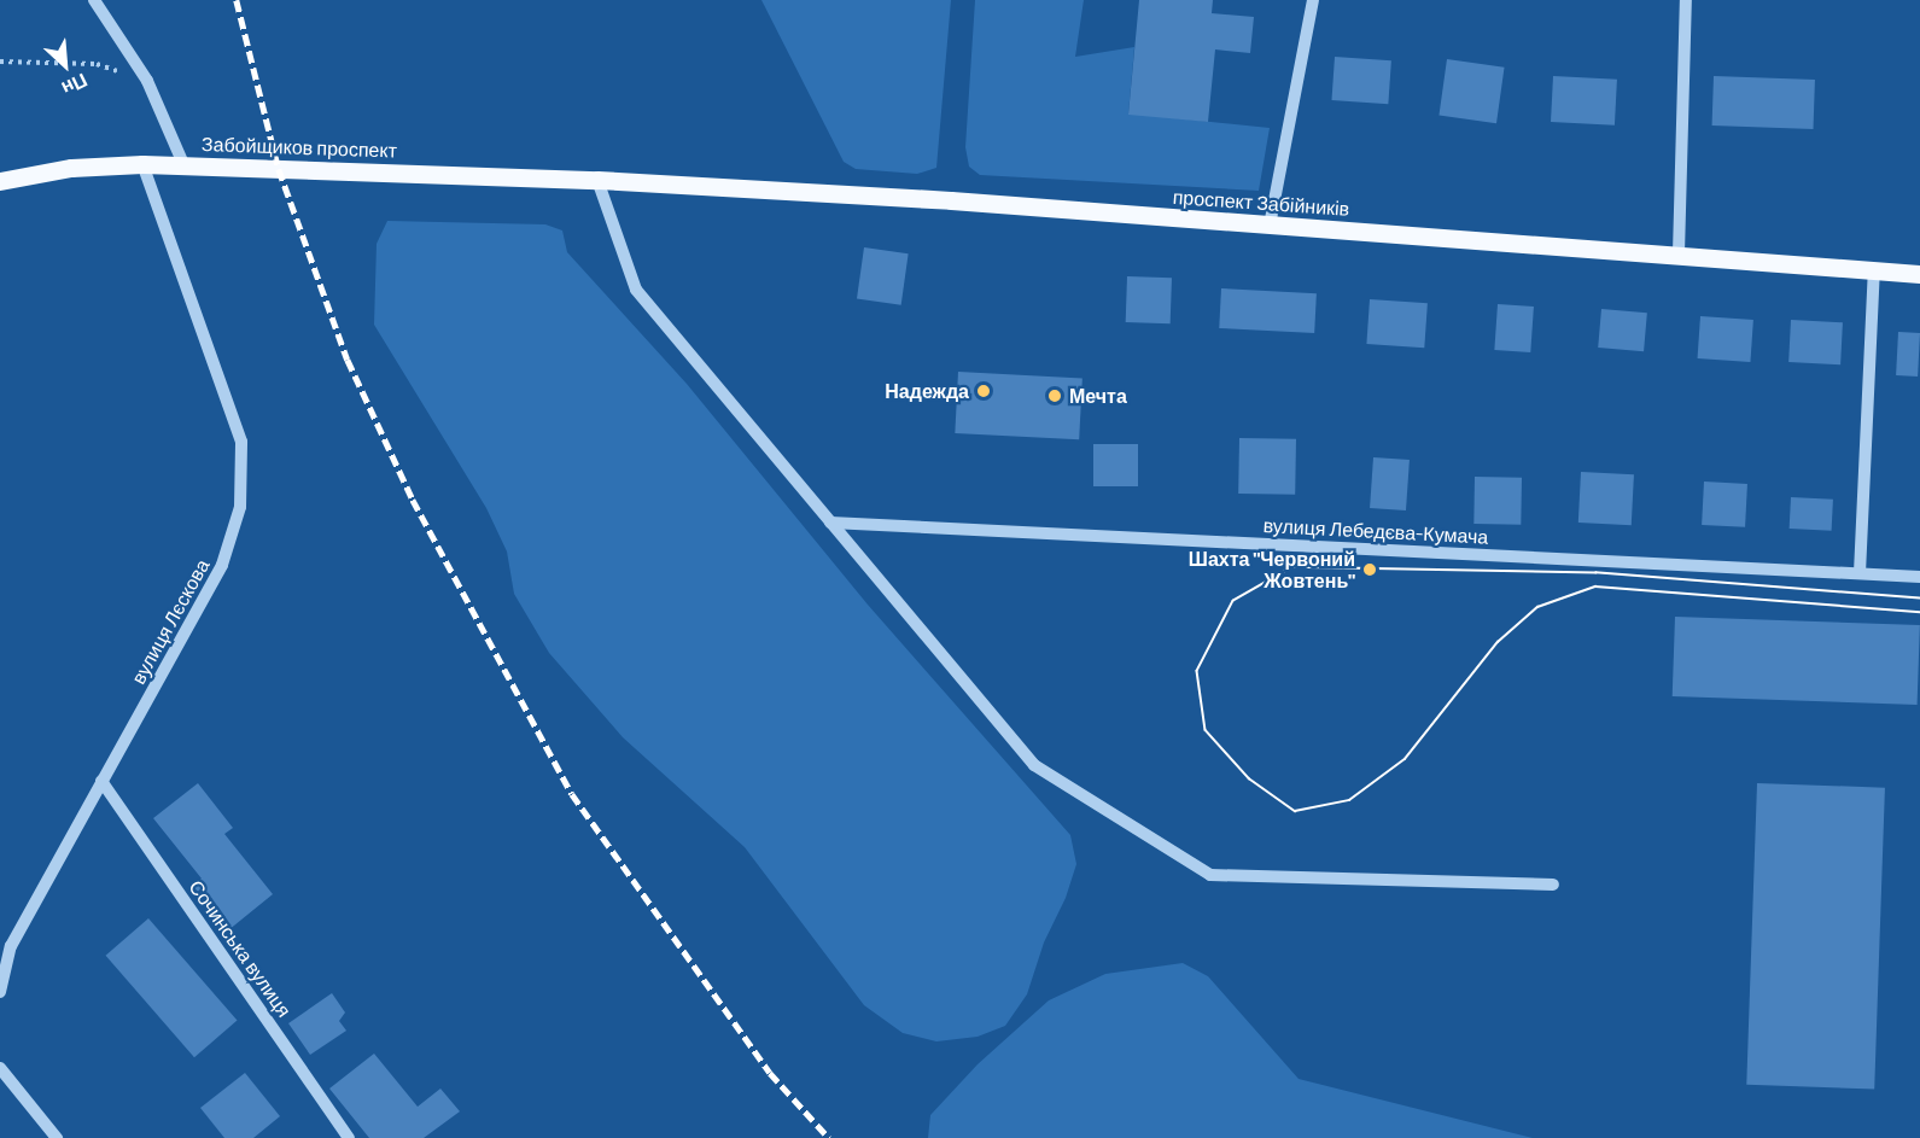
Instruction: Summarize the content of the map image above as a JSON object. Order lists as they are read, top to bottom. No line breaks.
{"streets":{"main road":["Забойщиков проспект","проспект Забійників"],"street":["вулиця Лебедєва-Кумача","вулиця Лєскова","Сочинська вулиця"]},"crossings":[["Забойщиков проспект","проспект Забійників"],["Забойщиков проспект","вулиця Лєскова"],["вулиця Лєскова","Сочинська вулиця"]],"places":["Надежда","Мечта","Шахта \"Червоний Жовтень\""],"north":"bottom right"}
